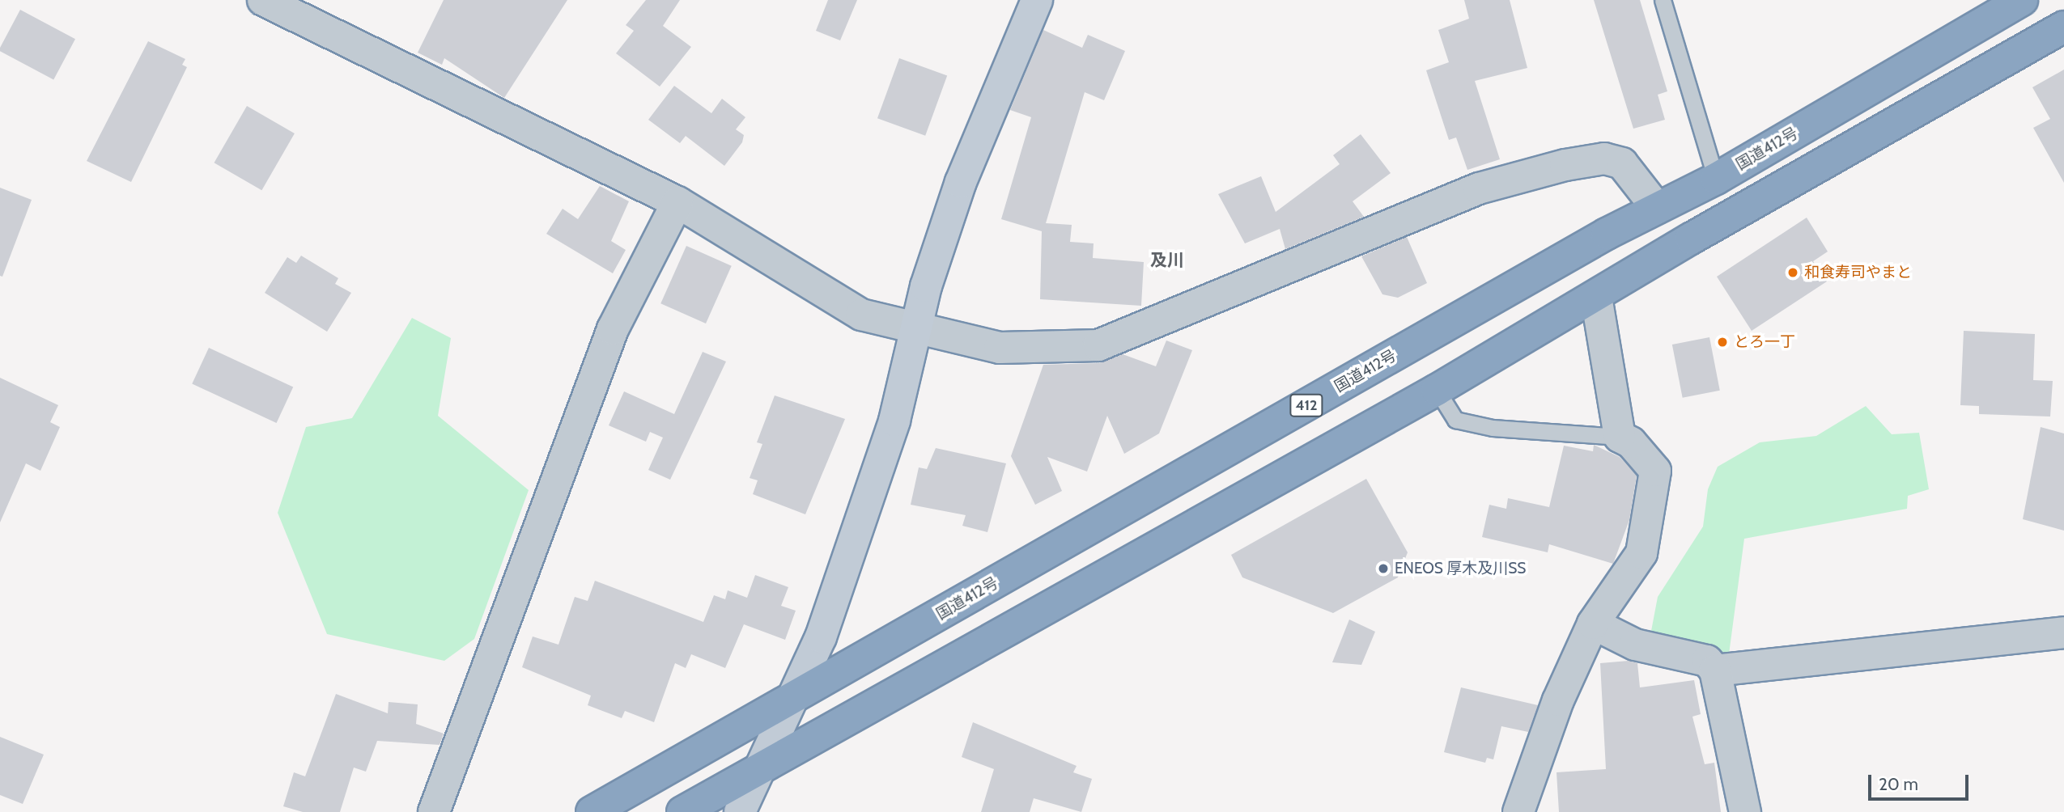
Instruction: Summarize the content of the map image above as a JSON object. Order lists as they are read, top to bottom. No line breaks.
{"streets":{"highway":["国道412号","412"]},"districts":["及川"],"places":["和食寿司やまと","とろ一丁","ENEOS 厚木及川SS"],"scale_bar":"20 m"}
